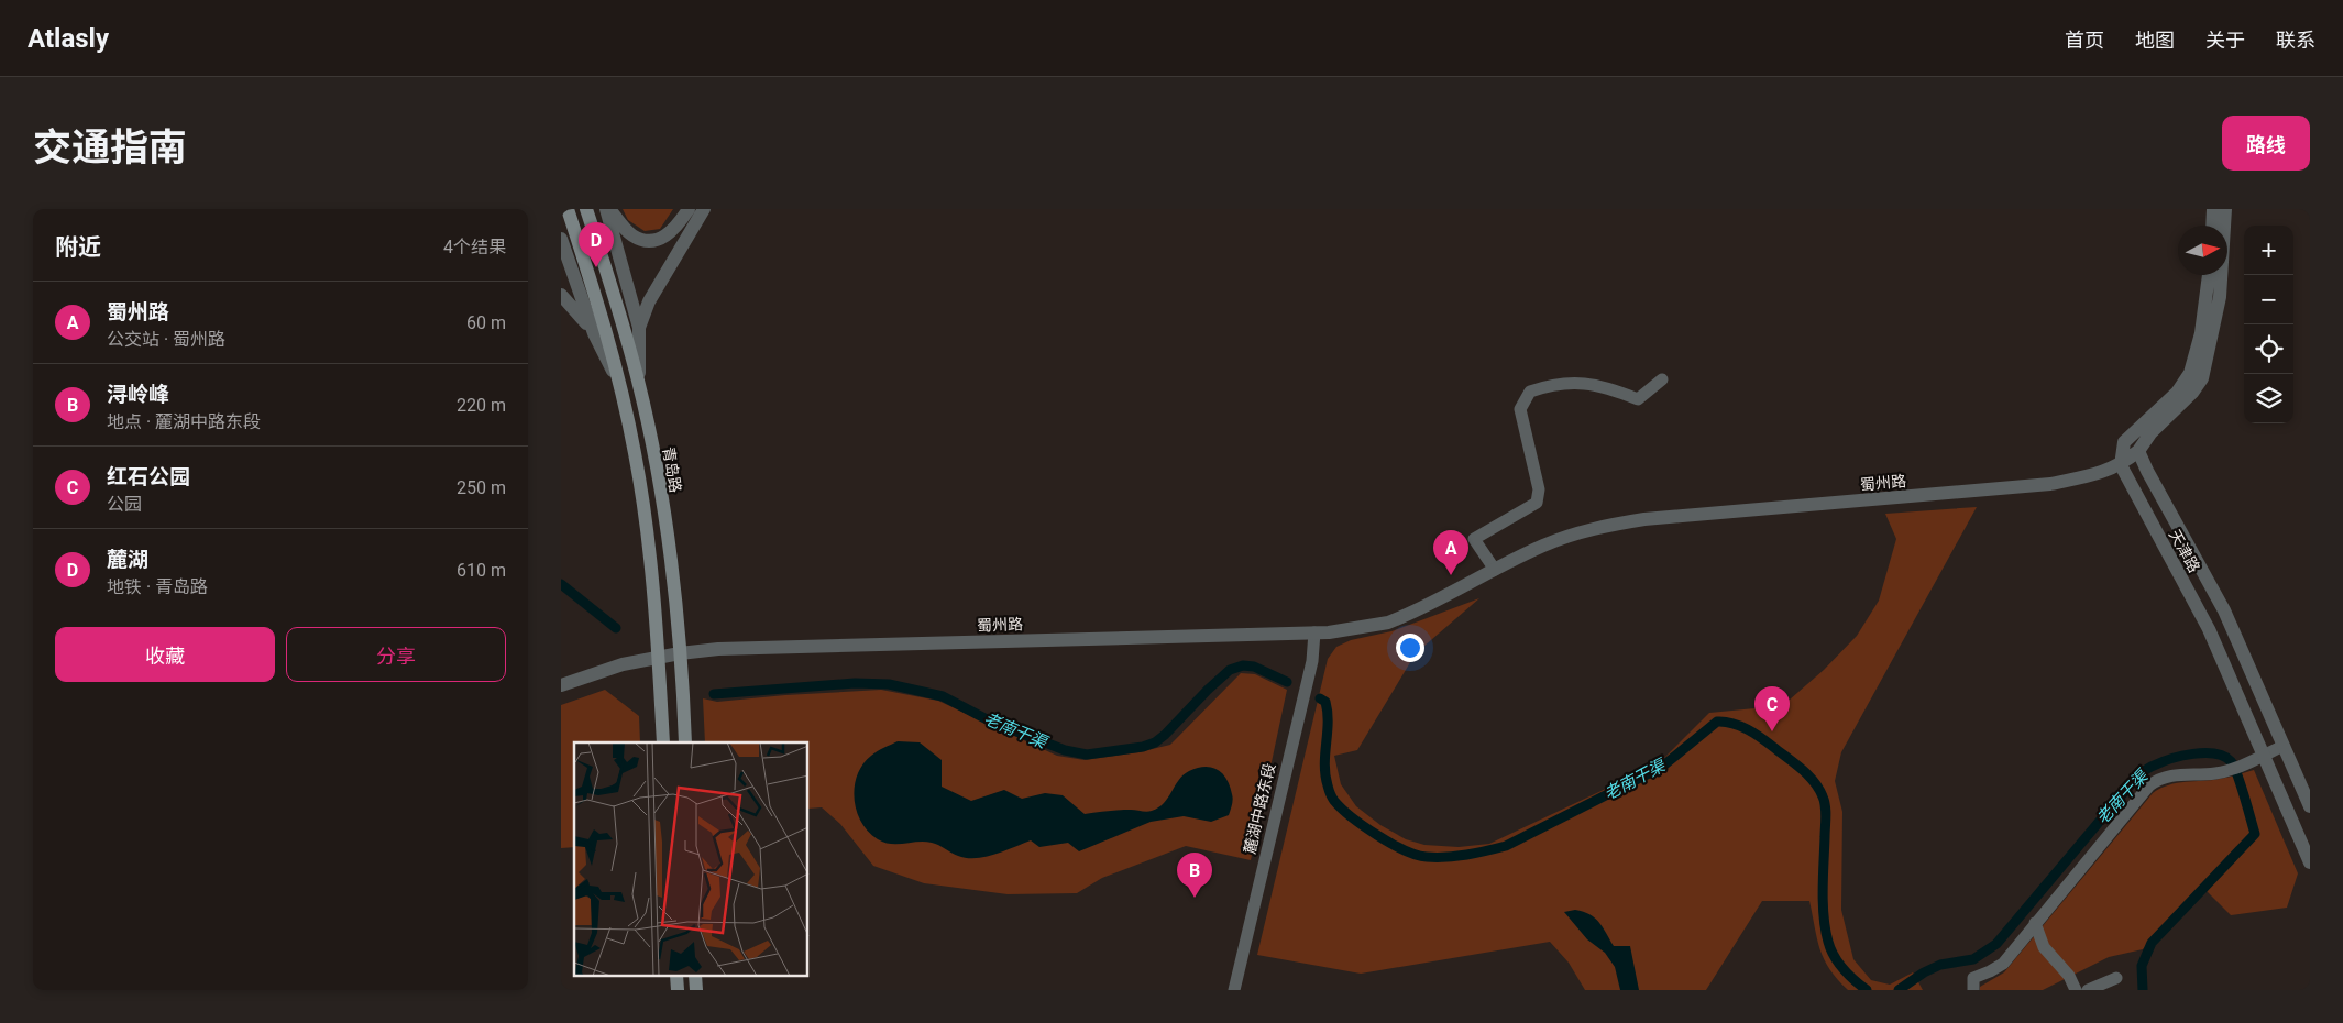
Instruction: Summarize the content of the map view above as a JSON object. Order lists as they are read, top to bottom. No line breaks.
{"streets":{"main road":["青岛路"],"street":["蜀州路","天津路","麓湖中路东段"]},"crossings":[["青岛路","蜀州路"],["蜀州路","天津路"],["蜀州路","麓湖中路东段"]],"water":["老南干渠"],"north":"right","page":{"header":"Atlasly","nav":["首页","地图","关于","联系"],"title":"交通指南","buttons":["路线",["收藏","分享"]],"heading":["附近","4个结果"],"pins":["D","A","C","B"],"map_buttons":["+","−"],"list":[{"mark":"A","name":"蜀州路","note":"公交站 · 蜀州路","value":"60 m"},{"mark":"B","name":"浔岭峰","note":"地点 · 麓湖中路东段","value":"220 m"},{"mark":"C","name":"红石公园","note":"公园","value":"250 m"},{"mark":"D","name":"麓湖","note":"地铁 · 青岛路","value":"610 m"}]}}
